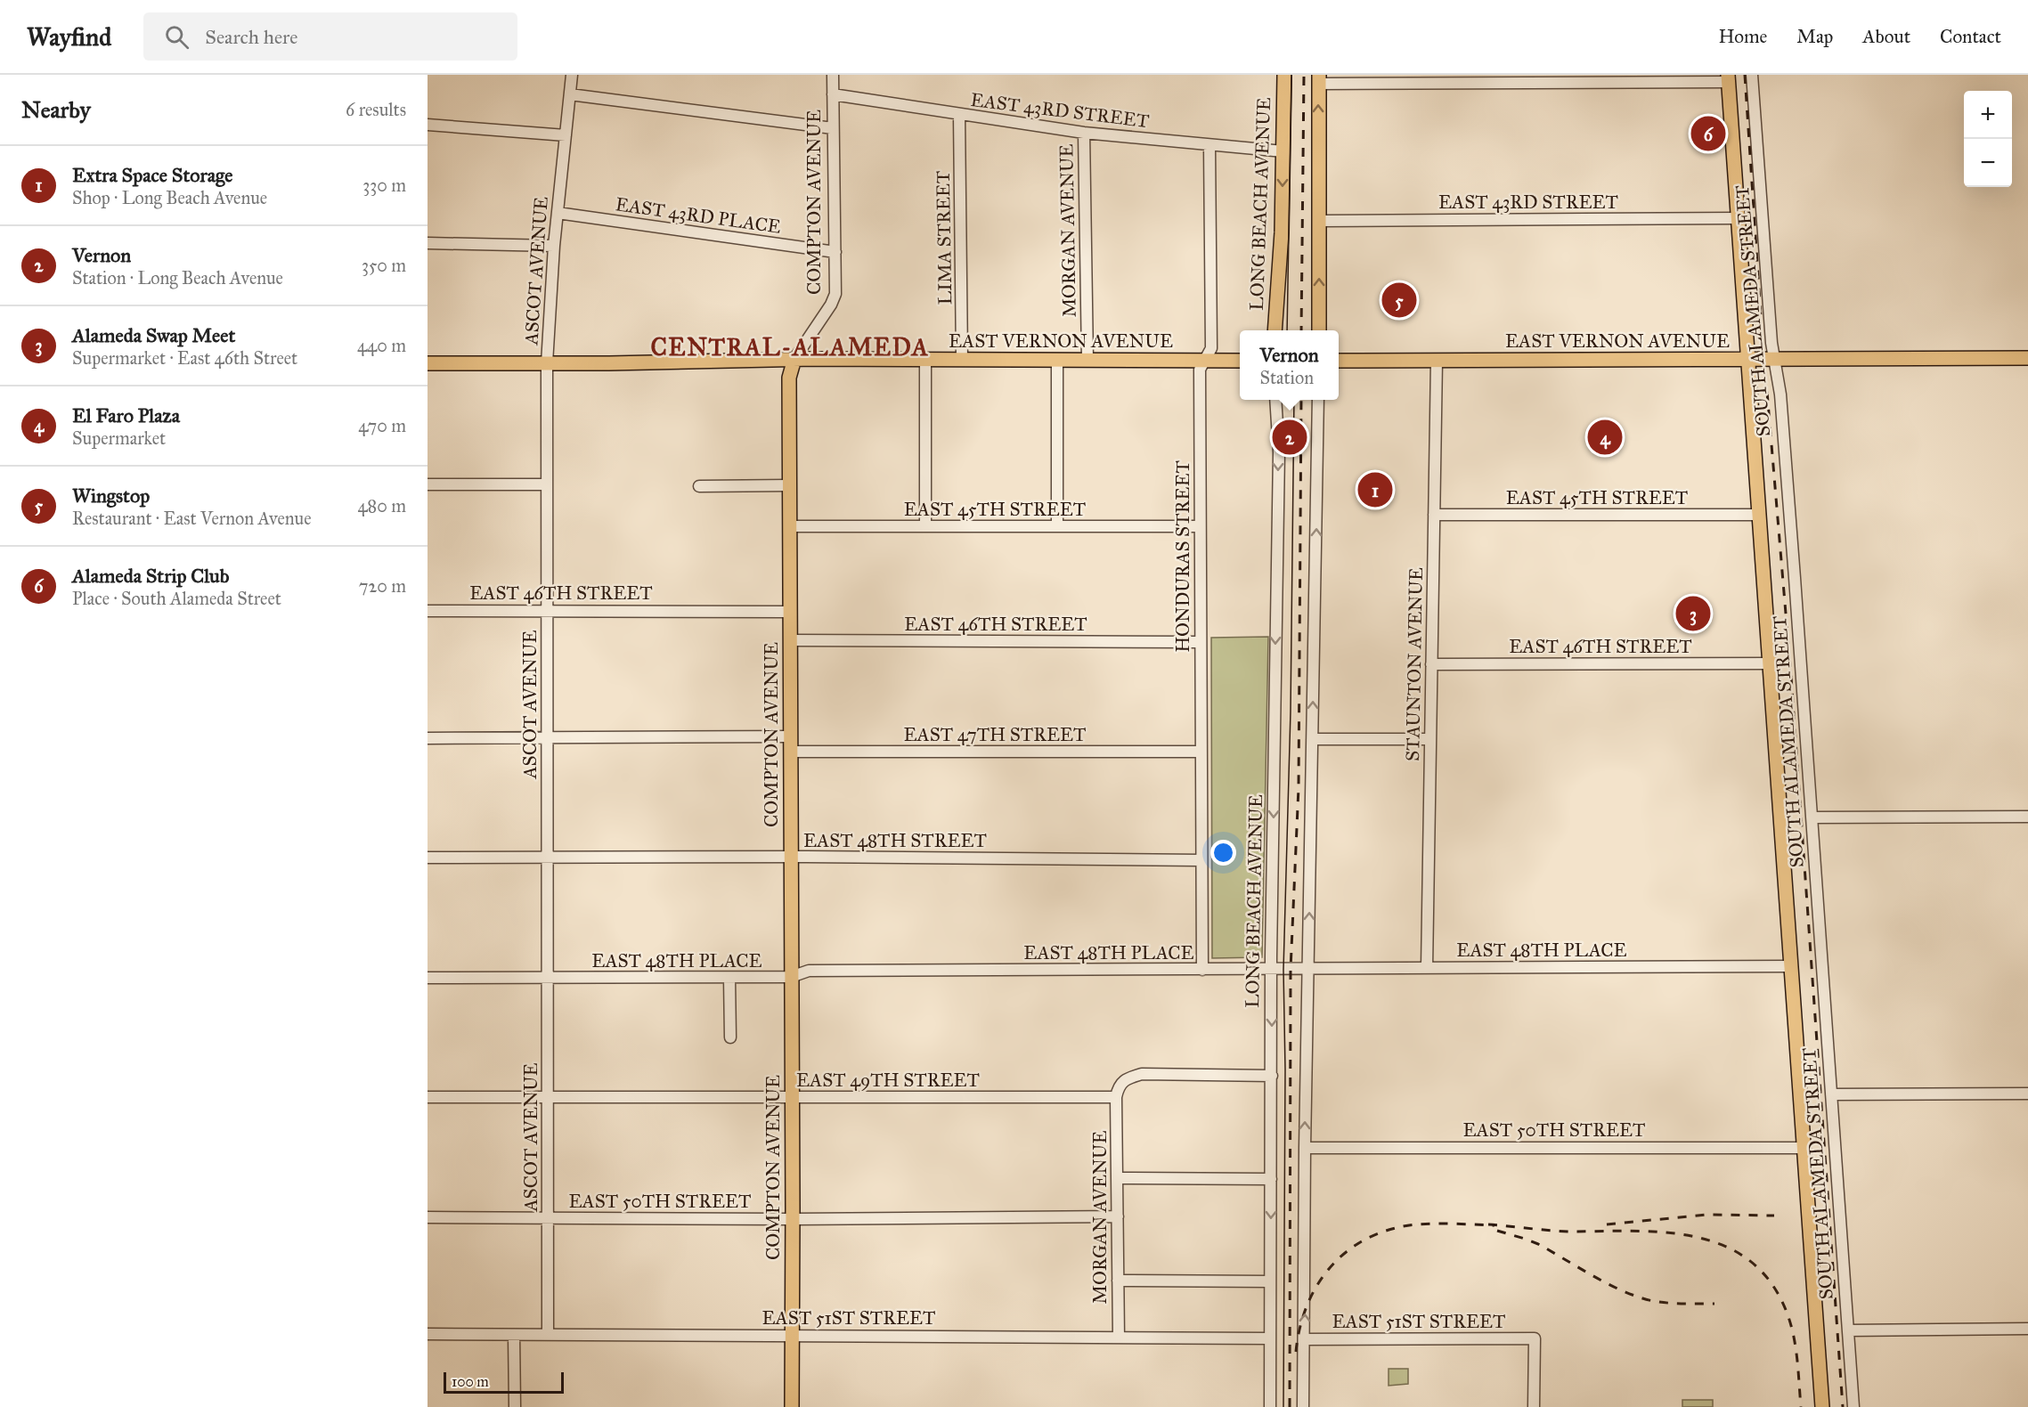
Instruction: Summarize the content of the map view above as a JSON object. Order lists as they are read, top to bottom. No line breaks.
{"streets":{"main road":["COMPTON AVENUE","LONG BEACH AVENUE","SOUTH ALAMEDA STREET","EAST VERNON AVENUE"],"street":["EAST 43RD STREET","EAST 43RD PLACE","MORGAN AVENUE","LIMA STREET","ASCOT AVENUE","EAST 45TH STREET","HONDURAS STREET","EAST 46TH STREET","STAUNTON AVENUE","EAST 47TH STREET","EAST 48TH STREET","EAST 48TH PLACE","EAST 49TH STREET","EAST 50TH STREET","EAST 51ST STREET"]},"crossings":[["EAST 43RD STREET","COMPTON AVENUE"],["EAST 43RD STREET","LONG BEACH AVENUE"],["EAST 43RD STREET","MORGAN AVENUE"],["EAST 43RD STREET","LIMA STREET"],["EAST 43RD STREET","SOUTH ALAMEDA STREET"],["EAST 43RD STREET","HONDURAS STREET"],["COMPTON AVENUE","EAST 43RD PLACE"],["COMPTON AVENUE","EAST VERNON AVENUE"],["COMPTON AVENUE","EAST 45TH STREET"],["COMPTON AVENUE","EAST 46TH STREET"],["COMPTON AVENUE","EAST 47TH STREET"],["COMPTON AVENUE","EAST 48TH STREET"],["COMPTON AVENUE","EAST 48TH PLACE"],["COMPTON AVENUE","EAST 49TH STREET"],["COMPTON AVENUE","EAST 50TH STREET"],["COMPTON AVENUE","EAST 51ST STREET"],["LONG BEACH AVENUE","EAST 48TH PLACE"],["LONG BEACH AVENUE","EAST 51ST STREET"],["EAST 43RD PLACE","ASCOT AVENUE"],["MORGAN AVENUE","EAST VERNON AVENUE"],["MORGAN AVENUE","EAST 49TH STREET"],["MORGAN AVENUE","EAST 50TH STREET"],["MORGAN AVENUE","EAST 51ST STREET"],["LIMA STREET","EAST VERNON AVENUE"],["ASCOT AVENUE","EAST VERNON AVENUE"],["ASCOT AVENUE","EAST 46TH STREET"],["ASCOT AVENUE","EAST 48TH STREET"],["ASCOT AVENUE","EAST 48TH PLACE"],["ASCOT AVENUE","EAST 49TH STREET"],["ASCOT AVENUE","EAST 50TH STREET"],["ASCOT AVENUE","EAST 51ST STREET"],["SOUTH ALAMEDA STREET","EAST VERNON AVENUE"],["SOUTH ALAMEDA STREET","EAST 45TH STREET"],["SOUTH ALAMEDA STREET","EAST 46TH STREET"],["SOUTH ALAMEDA STREET","EAST 48TH PLACE"],["SOUTH ALAMEDA STREET","EAST 50TH STREET"],["EAST VERNON AVENUE","HONDURAS STREET"],["EAST VERNON AVENUE","STAUNTON AVENUE"],["EAST 45TH STREET","HONDURAS STREET"],["EAST 45TH STREET","STAUNTON AVENUE"],["HONDURAS STREET","EAST 46TH STREET"],["HONDURAS STREET","EAST 47TH STREET"],["HONDURAS STREET","EAST 48TH STREET"],["HONDURAS STREET","EAST 48TH PLACE"],["EAST 46TH STREET","STAUNTON AVENUE"],["STAUNTON AVENUE","EAST 48TH PLACE"]],"one_way":["LONG BEACH AVENUE"],"districts":["CENTRAL-ALAMEDA"],"scale_bar":"100 m","page":{"header":"Wayfind","search":"Search here","nav":["Home","Map","About","Contact"],"heading":["Nearby","6 results"],"map_buttons":["+","−"],"pins":["6","5","2","4","1","3"],"list":[{"mark":"1","name":"Extra Space Storage","note":"Shop · Long Beach Avenue","value":"330 m"},{"mark":"2","name":"Vernon","note":"Station · Long Beach Avenue","value":"350 m"},{"mark":"3","name":"Alameda Swap Meet","note":"Supermarket · East 46th Street","value":"440 m"},{"mark":"4","name":"El Faro Plaza","note":"Supermarket","value":"470 m"},{"mark":"5","name":"Wingstop","note":"Restaurant · East Vernon Avenue","value":"480 m"},{"mark":"6","name":"Alameda Strip Club","note":"Place · South Alameda Street","value":"720 m"}],"popup":["Vernon","Station"],"scale":"100 m"}}
